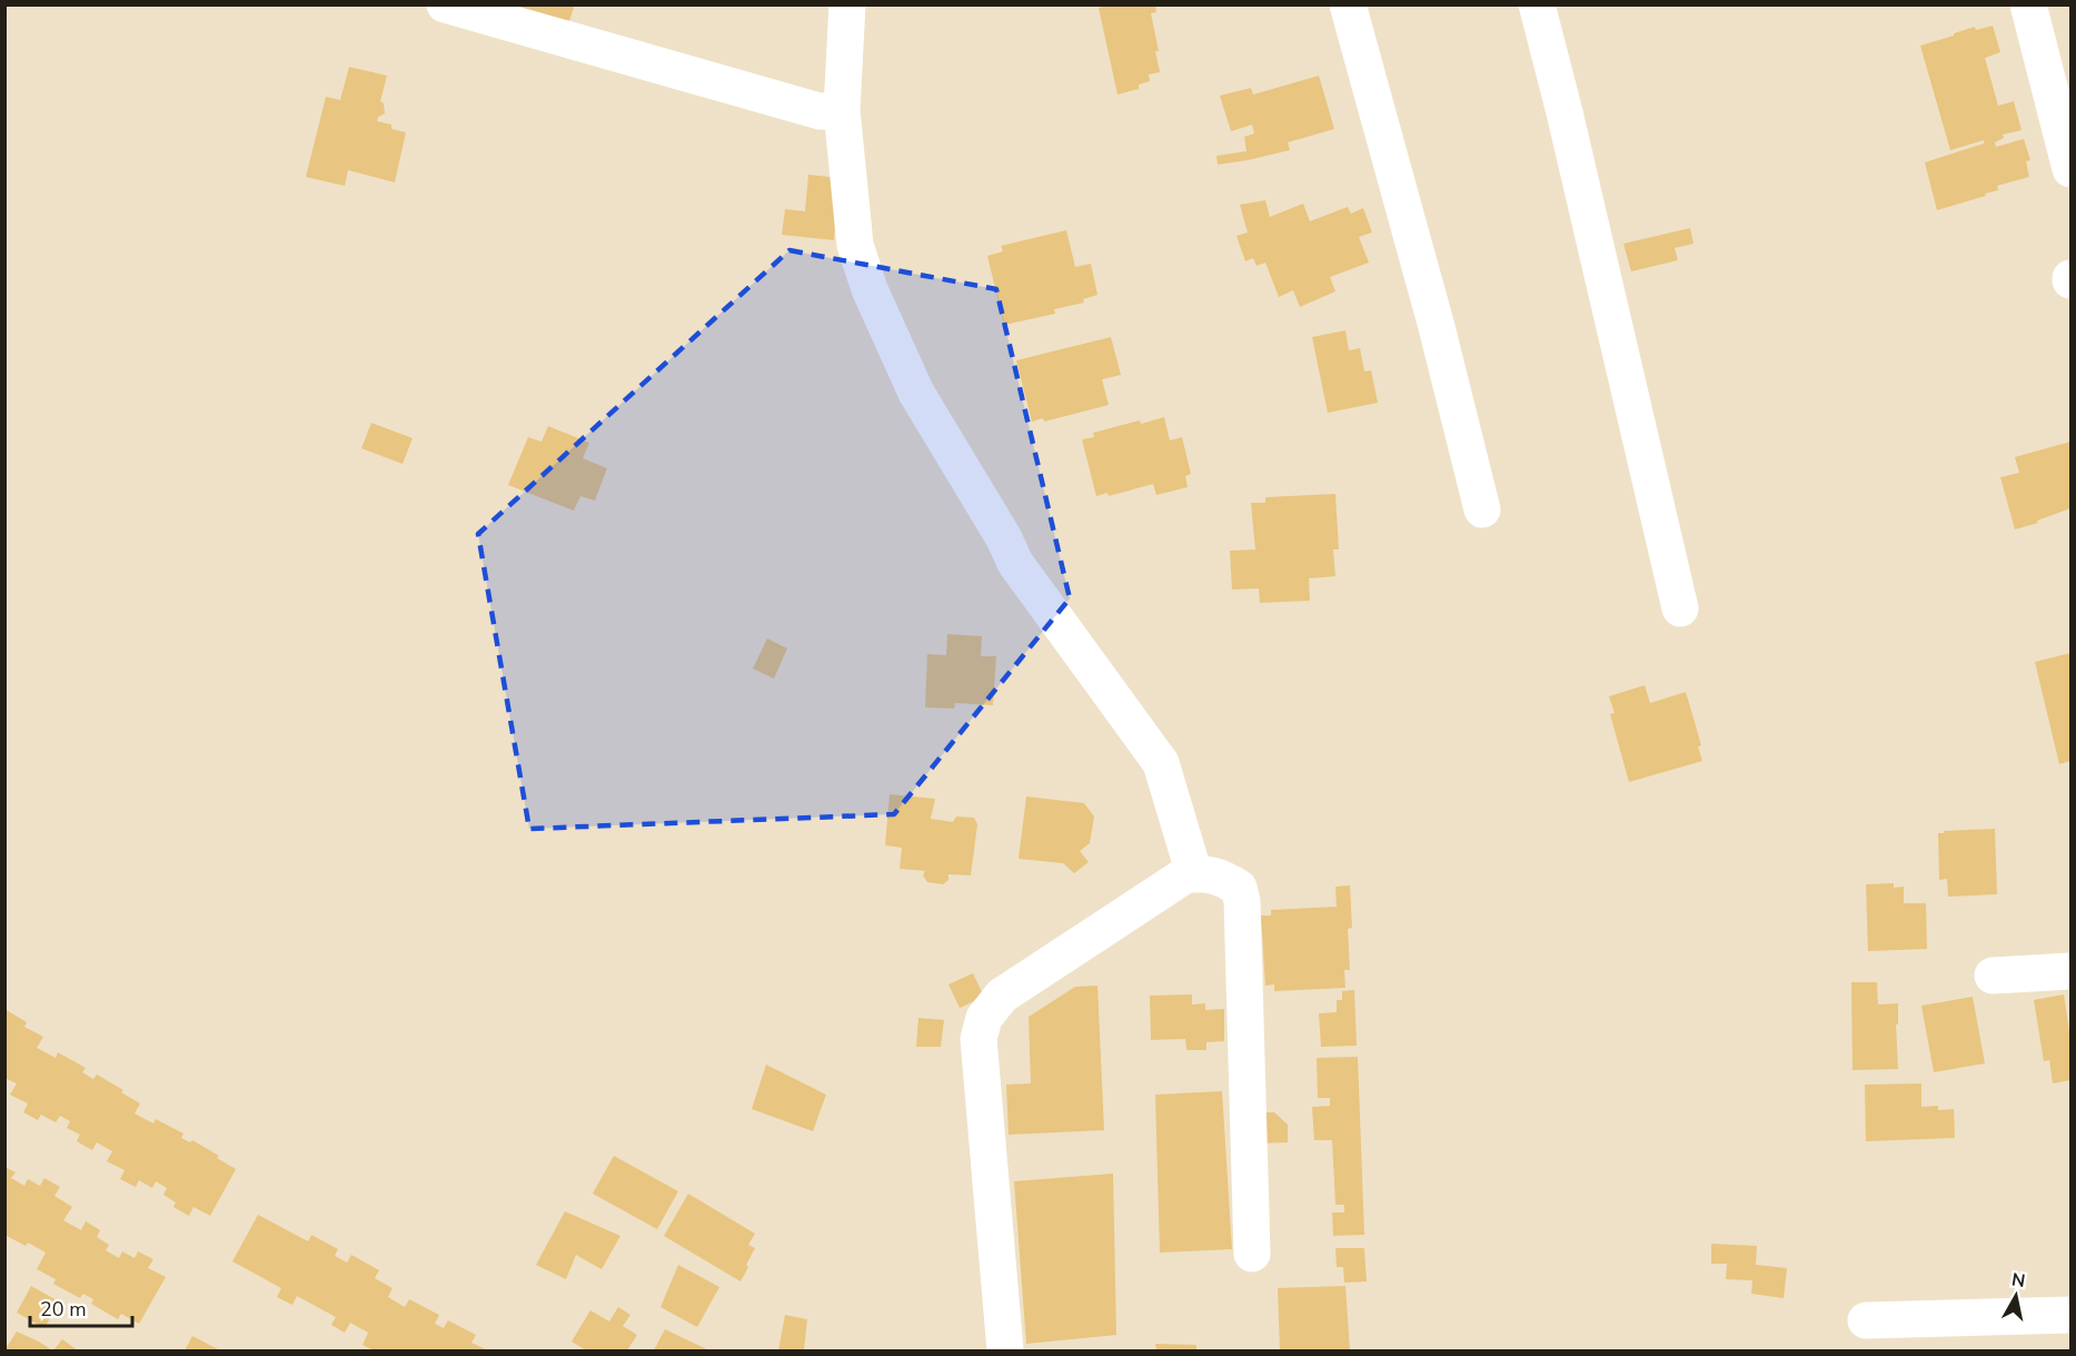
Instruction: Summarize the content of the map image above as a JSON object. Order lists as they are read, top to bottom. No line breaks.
{"scale_bar":"20 m","north":"top"}
